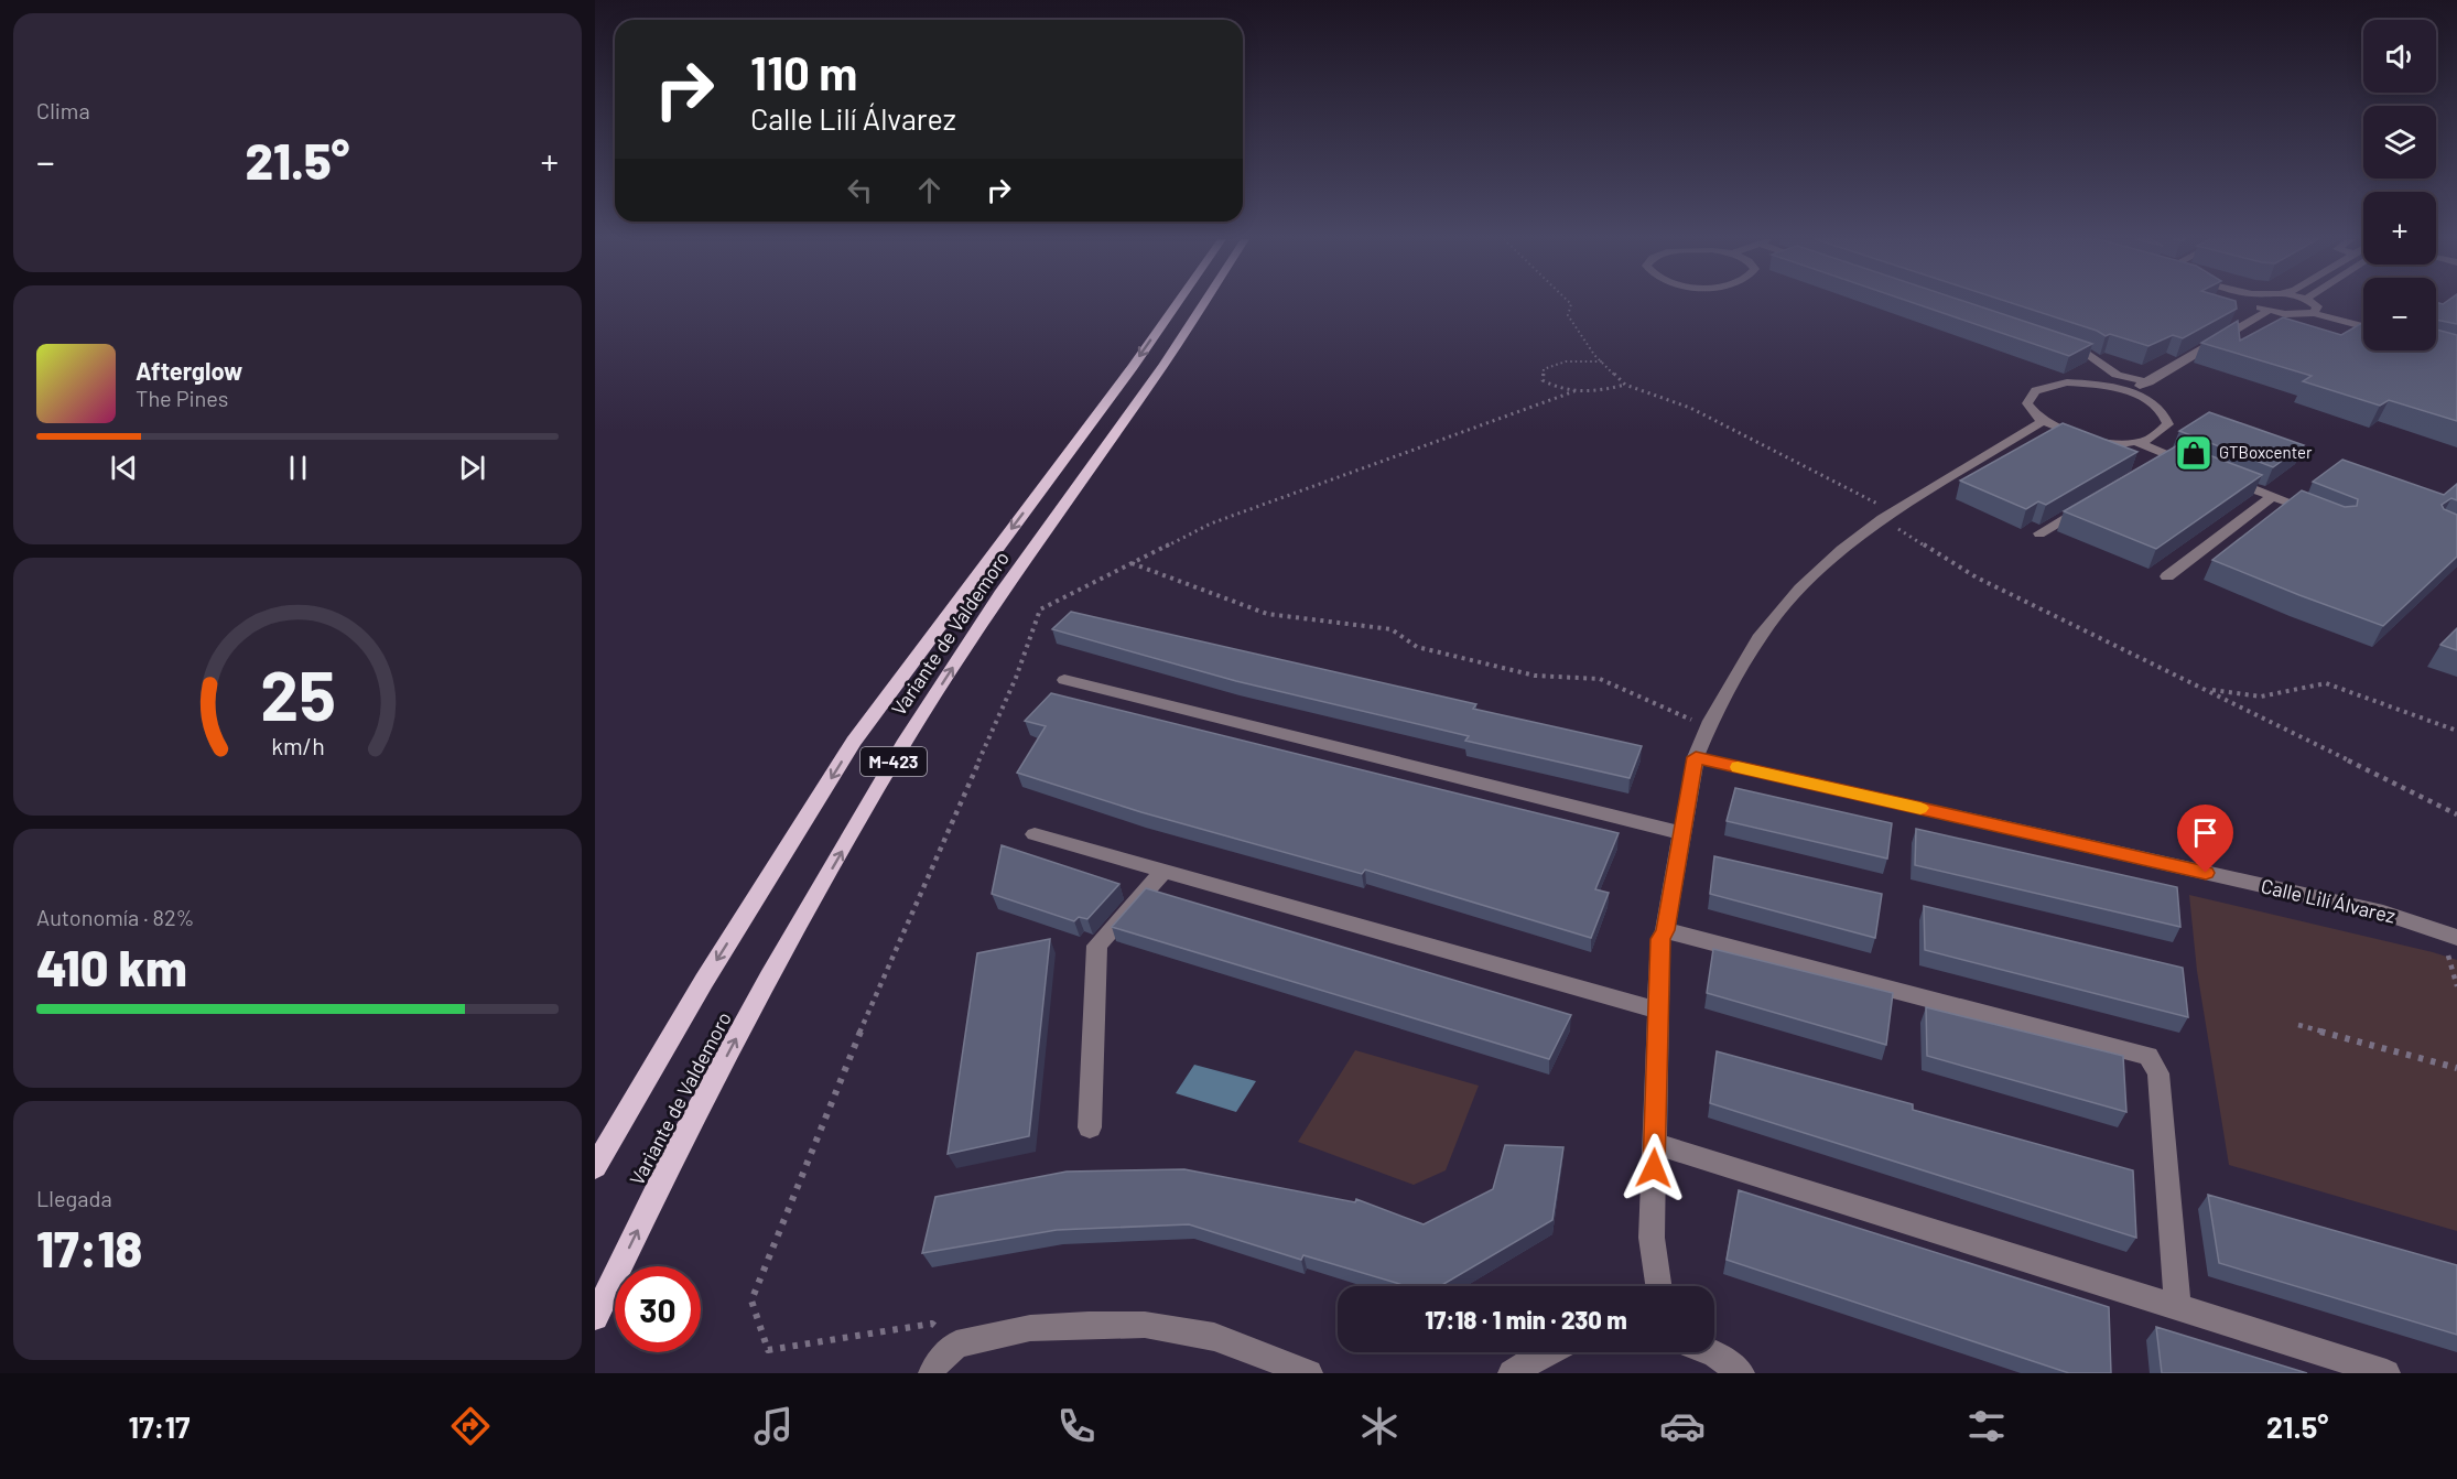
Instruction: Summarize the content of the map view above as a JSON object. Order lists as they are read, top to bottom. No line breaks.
{"streets":{"main road":["Variante de Valdemoro","M-423"],"street":["Calle Lilí Álvarez"]},"places":{"shop":["GTBoxcenter"]},"page":{"tile":["Clima",["Autonomía · 82%","410 km"],["Llegada","17:18"]],"map_buttons":["+","−"],"turn":["110 m","Calle Lilí Álvarez"],"heat":["−","21.5°","+"],"song":["Afterglow","The Pines"],"limit":"30","trip":"17:18 · 1 min · 230 m","tabs":["17:17","21.5°"],"gauge":["25","km/h"]}}
